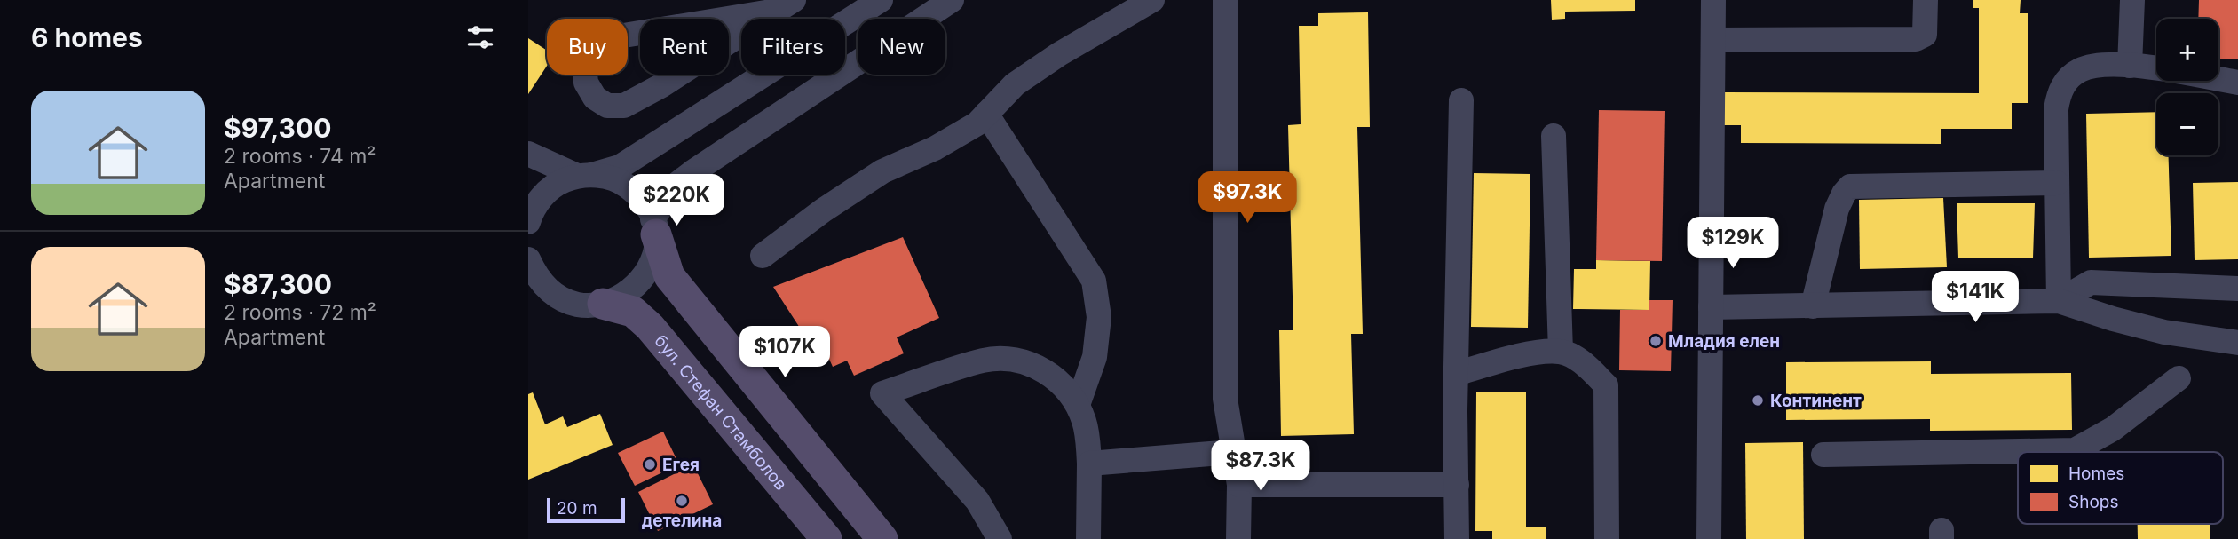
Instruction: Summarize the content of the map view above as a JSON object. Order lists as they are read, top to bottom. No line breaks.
{"streets":{"main road":["бул. Стефан Стамболов"]},"places":["Младия елен","Континент","Егея","детелина"],"legend":["Homes","Shops"],"scale_bar":"20 m","page":{"heading":"6 homes","map_buttons":["+","−"],"chip":["Buy","Rent","Filters","New"],"list":[{"name":"$97,300","note":"2 rooms · 74 m² · Apartment"},{"name":"$87,300","note":"2 rooms · 72 m² · Apartment"}],"price":["$97.3K","$220K","$129K","$141K","$107K","$87.3K"],"scale":"20 m"}}
